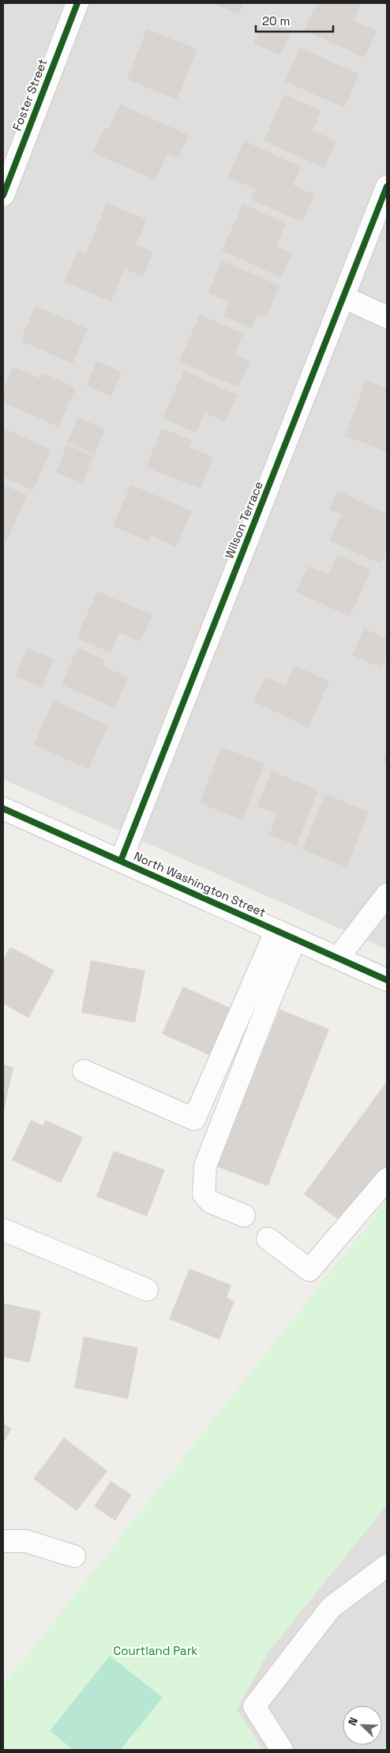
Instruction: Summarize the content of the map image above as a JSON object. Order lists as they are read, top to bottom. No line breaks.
{"streets":{"street":["Foster Street","Wilson Terrace","North Washington Street"]},"crossings":[["Wilson Terrace","North Washington Street"]],"parks":["Courtland Park"],"scale_bar":"20 m","north":"top left"}
